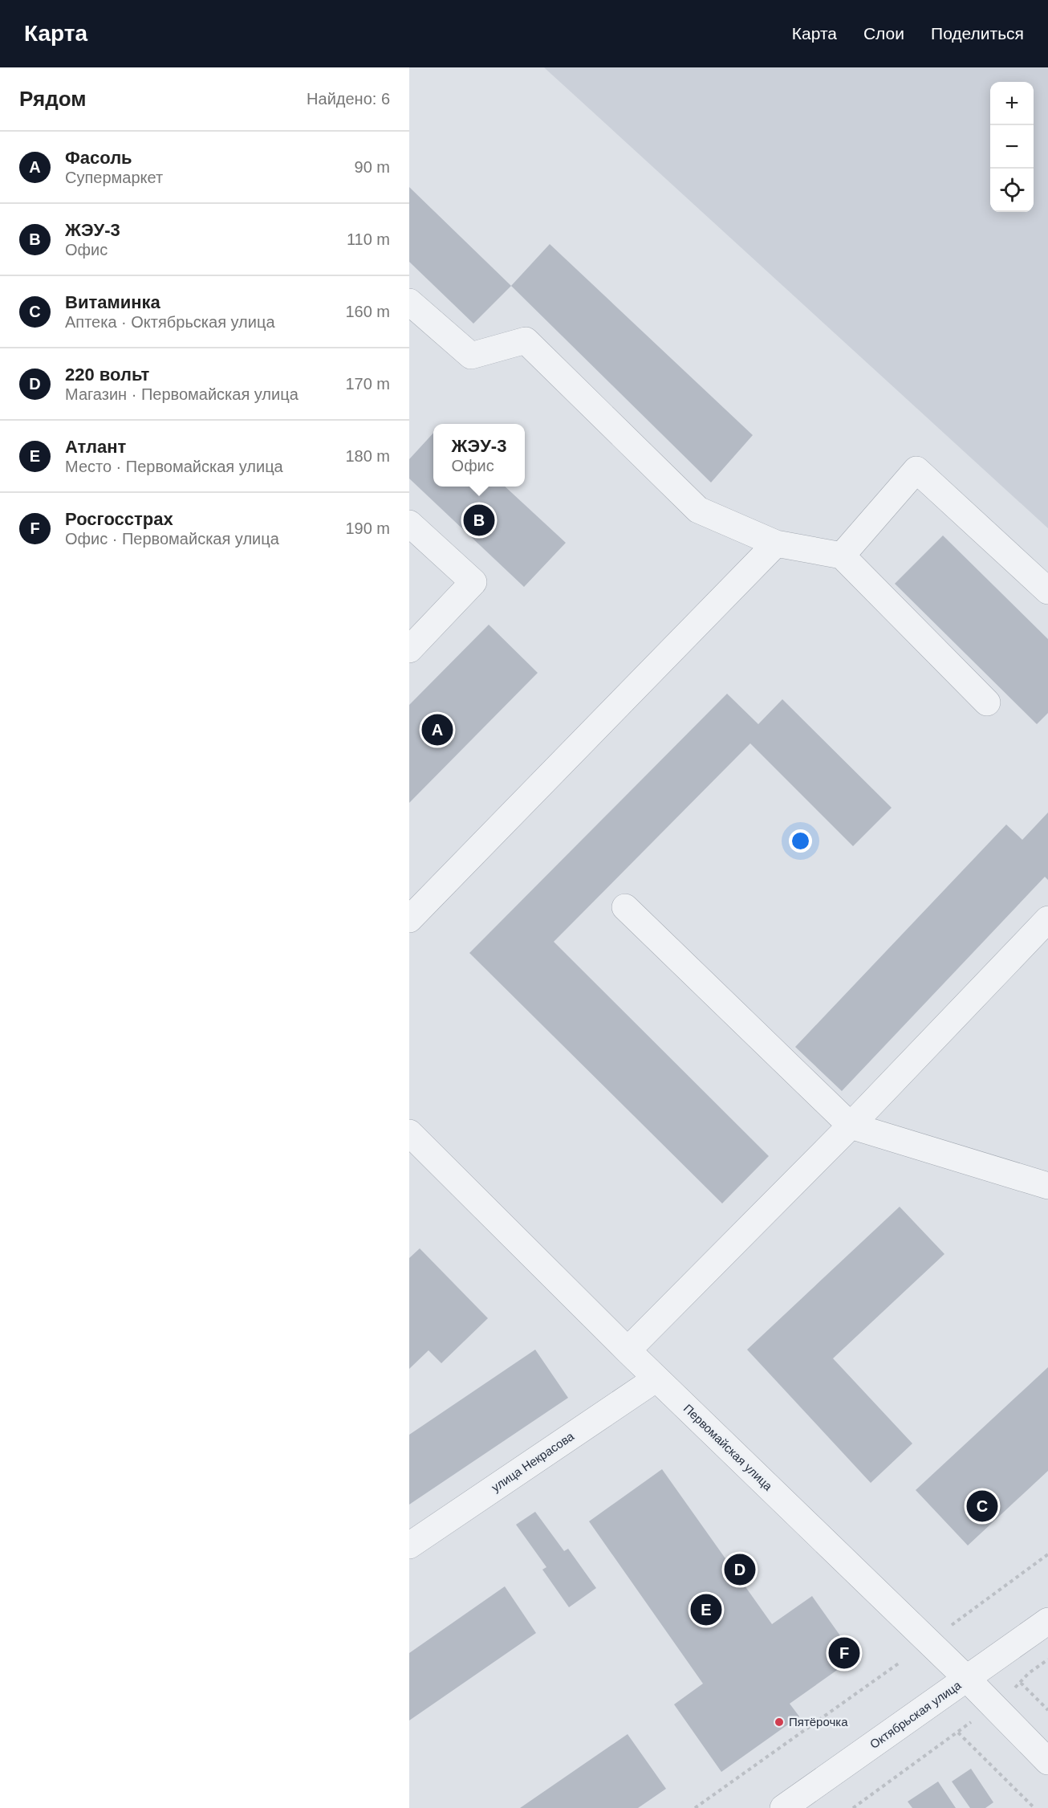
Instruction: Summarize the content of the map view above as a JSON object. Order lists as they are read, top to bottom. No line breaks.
{"streets":{"street":["Первомайская улица","улица Некрасова","Октябрьская улица"]},"crossings":[["Первомайская улица","улица Некрасова"],["Первомайская улица","Октябрьская улица"]],"places":["Пятёрочка"],"page":{"header":"Карта","nav":["Карта","Слои","Поделиться"],"heading":["Рядом","Найдено: 6"],"map_buttons":["+","−"],"list":[{"mark":"A","name":"Фасоль","note":"Супермаркет","value":"90 m"},{"mark":"B","name":"ЖЭУ-3","note":"Офис","value":"110 m"},{"mark":"C","name":"Витаминка","note":"Аптека · Октябрьская улица","value":"160 m"},{"mark":"D","name":"220 вольт","note":"Магазин · Первомайская улица","value":"170 m"},{"mark":"E","name":"Атлант","note":"Место · Первомайская улица","value":"180 m"},{"mark":"F","name":"Росгосстрах","note":"Офис · Первомайская улица","value":"190 m"}],"popup":["ЖЭУ-3","Офис"],"pins":["B","A","C","D","E","F"]}}
